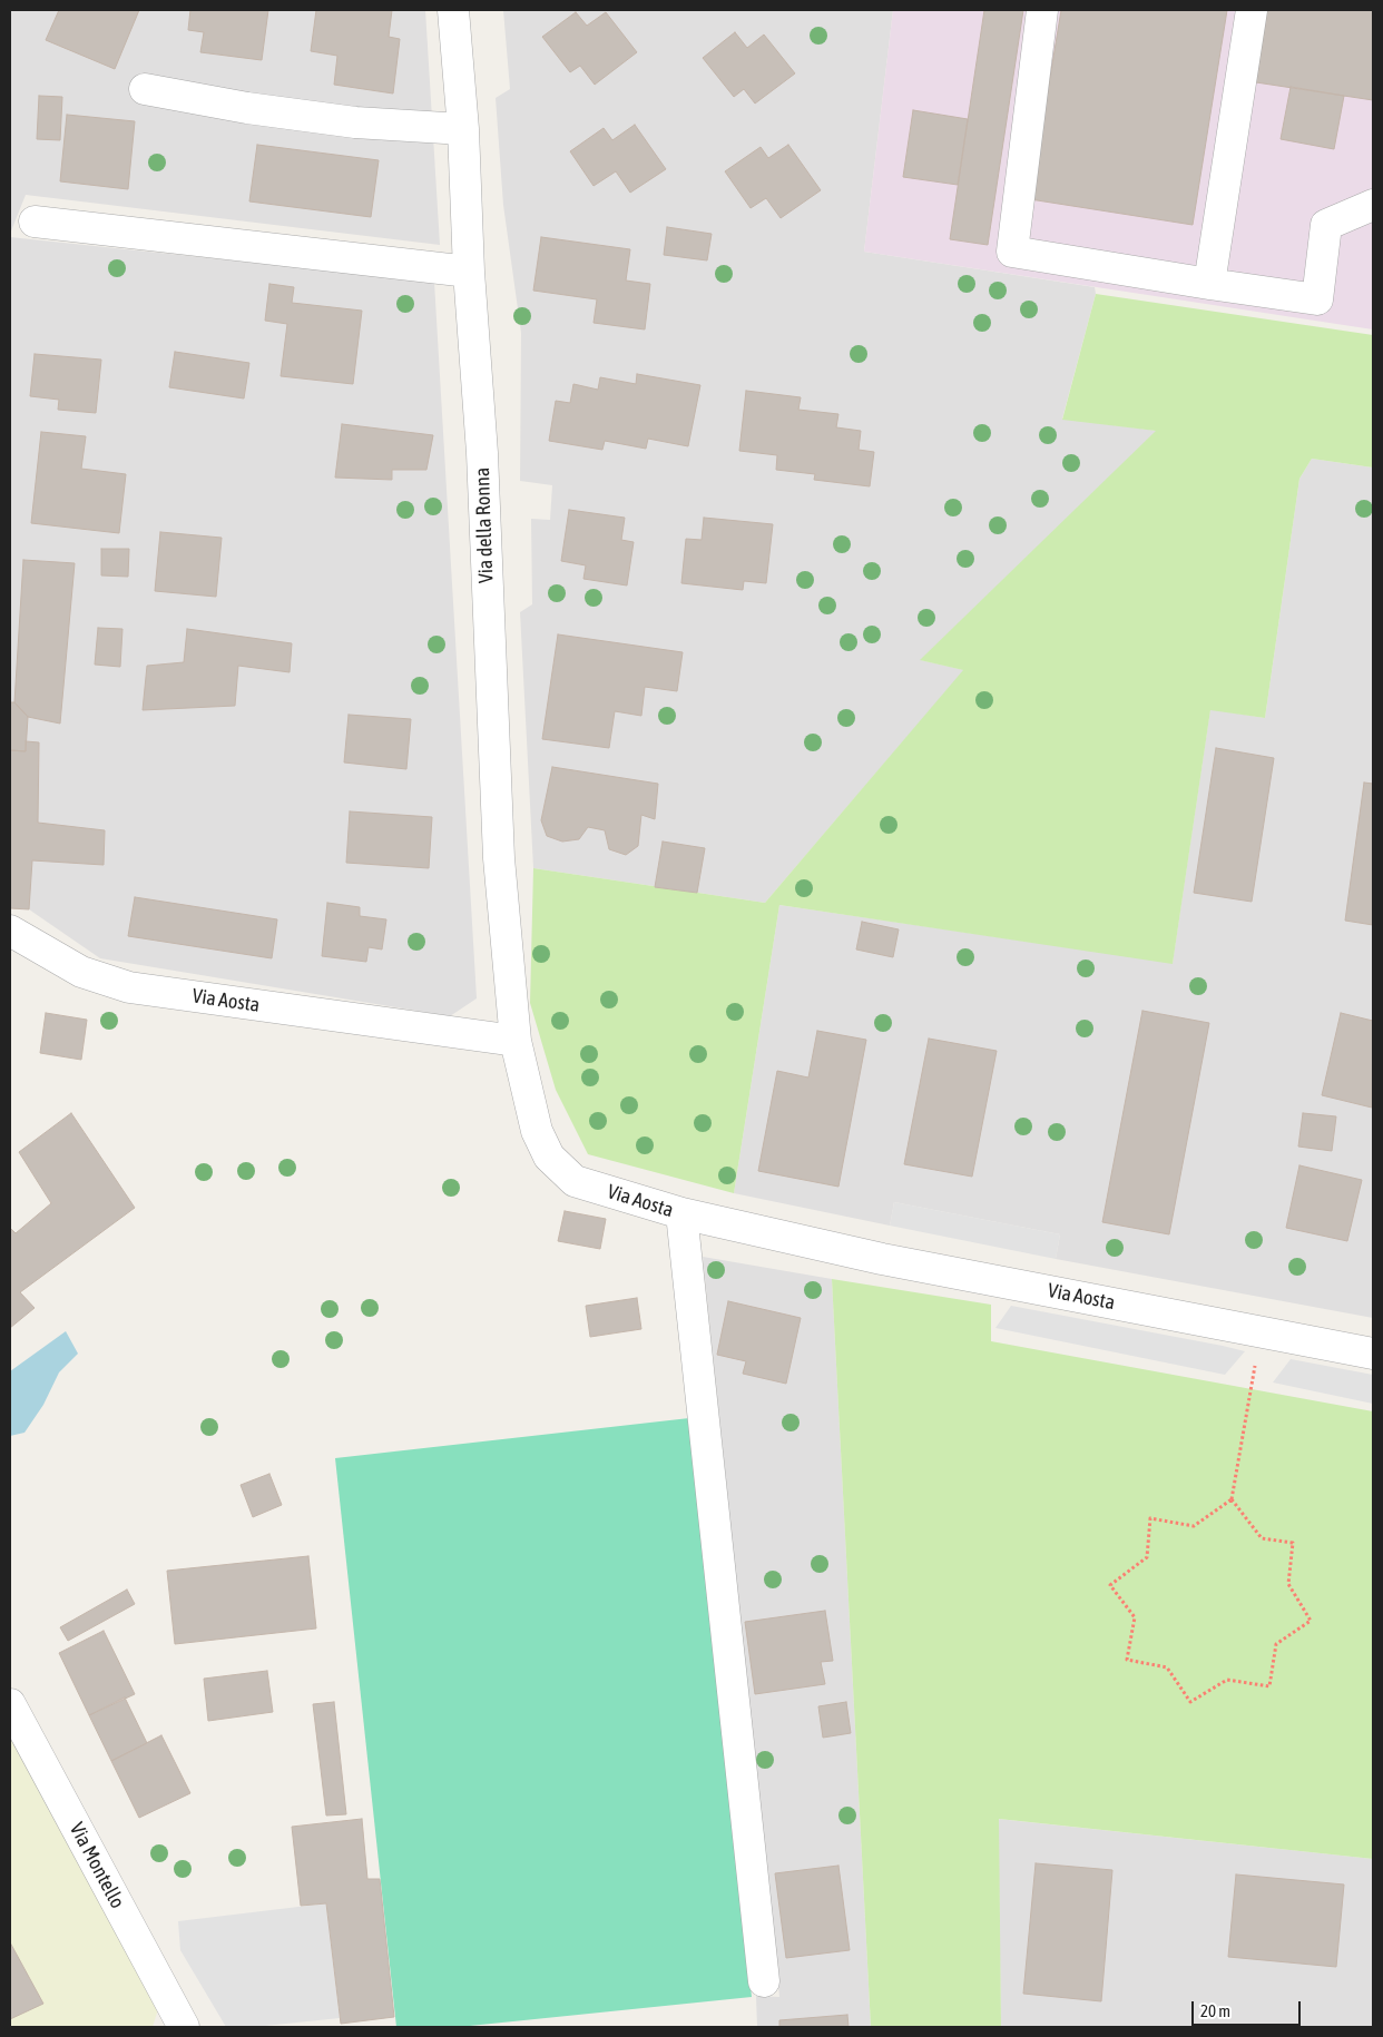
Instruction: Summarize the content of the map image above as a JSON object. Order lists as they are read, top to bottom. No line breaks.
{"streets":{"street":["Via della Ronna","Via Aosta","Via Montello"]},"crossings":[["Via della Ronna","Via Aosta"]],"scale_bar":"20 m"}
